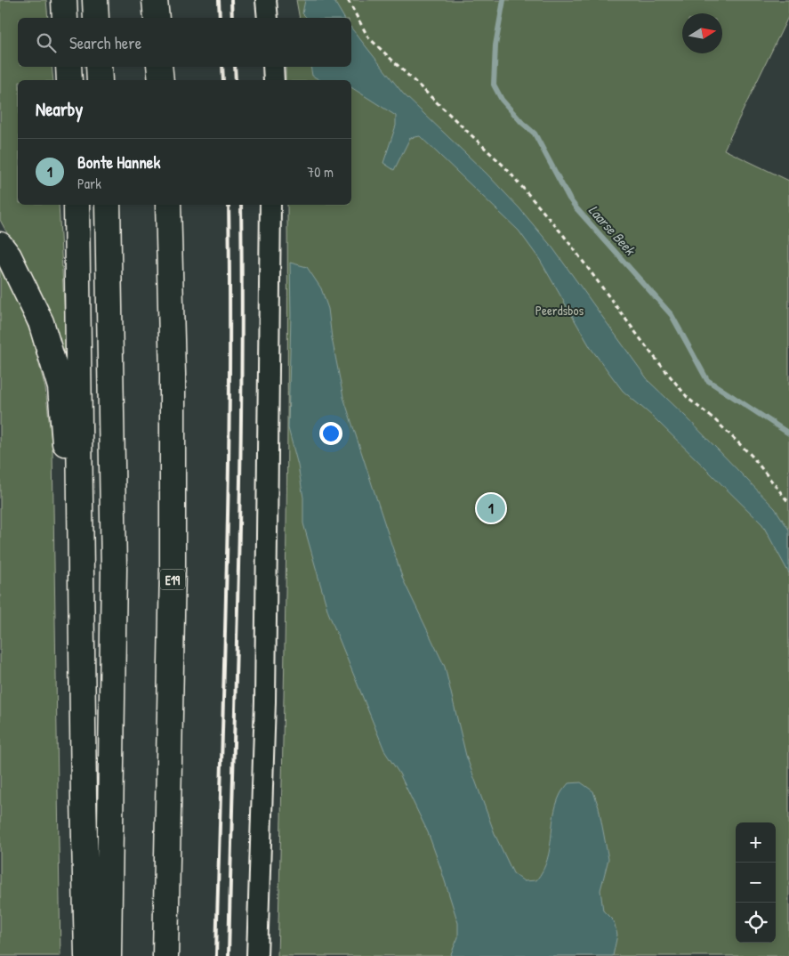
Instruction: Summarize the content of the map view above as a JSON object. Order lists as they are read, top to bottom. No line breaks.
{"streets":{"highway":["E19"]},"water":["Laarse Beek"],"parks":["Peerdsbos"],"north":"right","page":{"search":"Search here","heading":"Nearby","list":[{"mark":"1","name":"Bonte Hannek","note":"Park","value":"70 m"}],"pins":"1","map_buttons":["+","−"]}}
